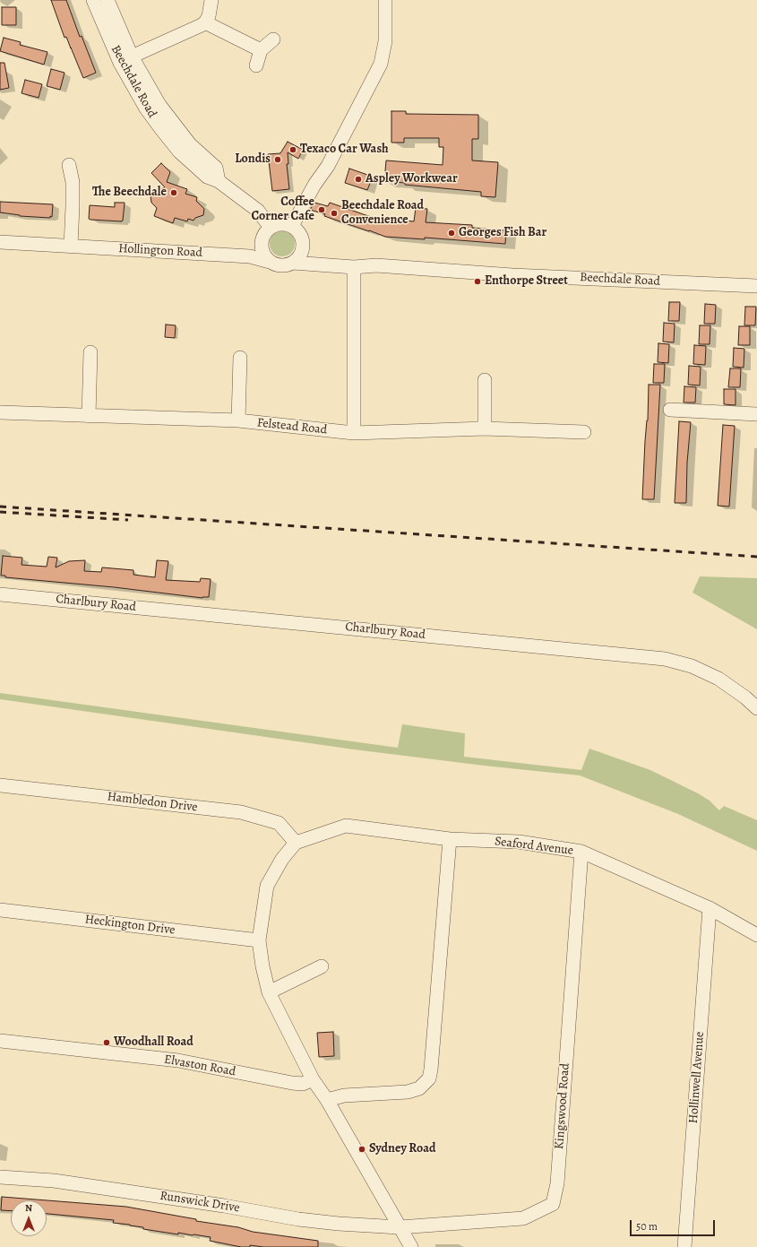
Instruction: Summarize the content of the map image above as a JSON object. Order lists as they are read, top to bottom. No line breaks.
{"streets":{"street":["Beechdale Road","Hollington Road","Felstead Road","Charlbury Road","Hambledon Drive","Seaford Avenue","Heckington Drive","Elvaston Road","Hollinwell Avenue","Kingswood Road","Runswick Drive"]},"crossings":[["Beechdale Road","Hollington Road"],["Hambledon Drive","Seaford Avenue"],["Seaford Avenue","Hollinwell Avenue"],["Seaford Avenue","Kingswood Road"],["Kingswood Road","Runswick Drive"]],"places":["Texaco Car Wash","Londis","Aspley Workwear","The Beechdale","Coffee Corner Cafe","Beechdale Road Convenience","Georges Fish Bar","Enthorpe Street","Woodhall Road","Sydney Road"],"scale_bar":"50 m","north":"top"}
